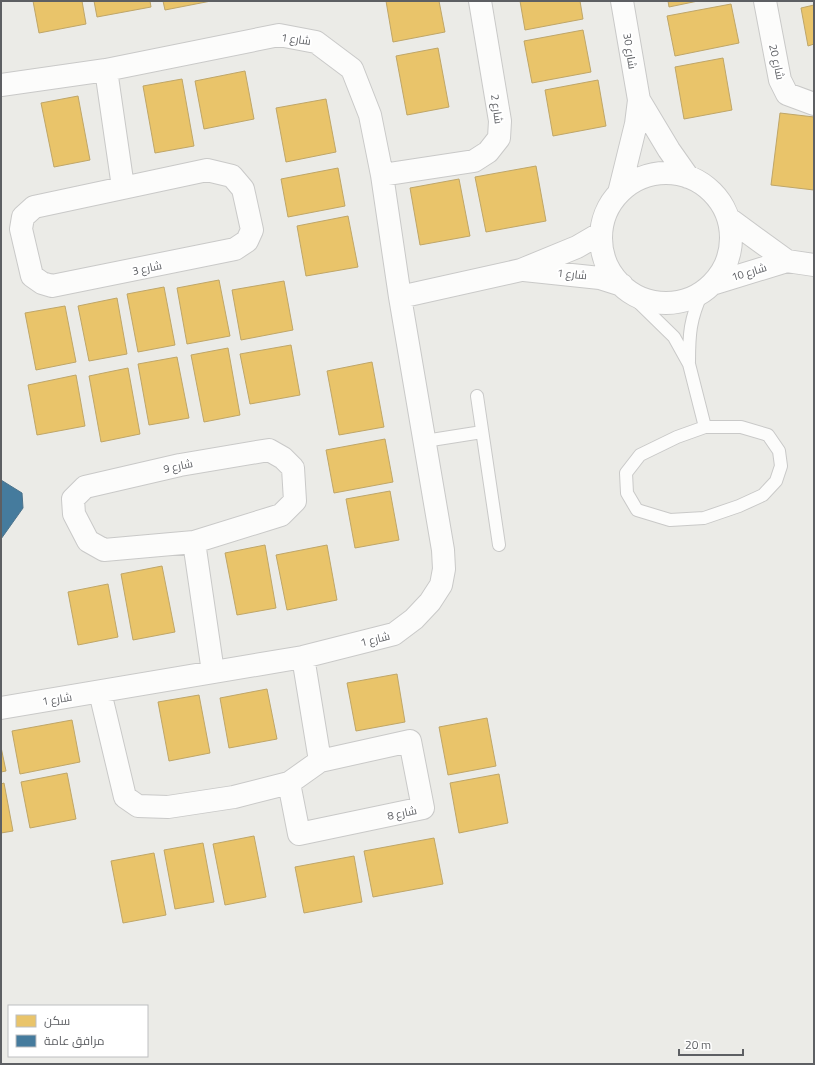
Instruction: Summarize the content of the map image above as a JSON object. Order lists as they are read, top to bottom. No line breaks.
{"streets":{"street":["شارع 1","شارع 30","شارع 20","شارع 2","شارع 3","شارع 10","شارع 9","شارع 8"]},"crossings":[["شارع 1","شارع 30"],["شارع 1","شارع 2"],["شارع 1","شارع 10"],["شارع 1","شارع 8"],["شارع 30","شارع 10"]],"legend":["سكن","مرافق عامة"],"scale_bar":"20 m"}
